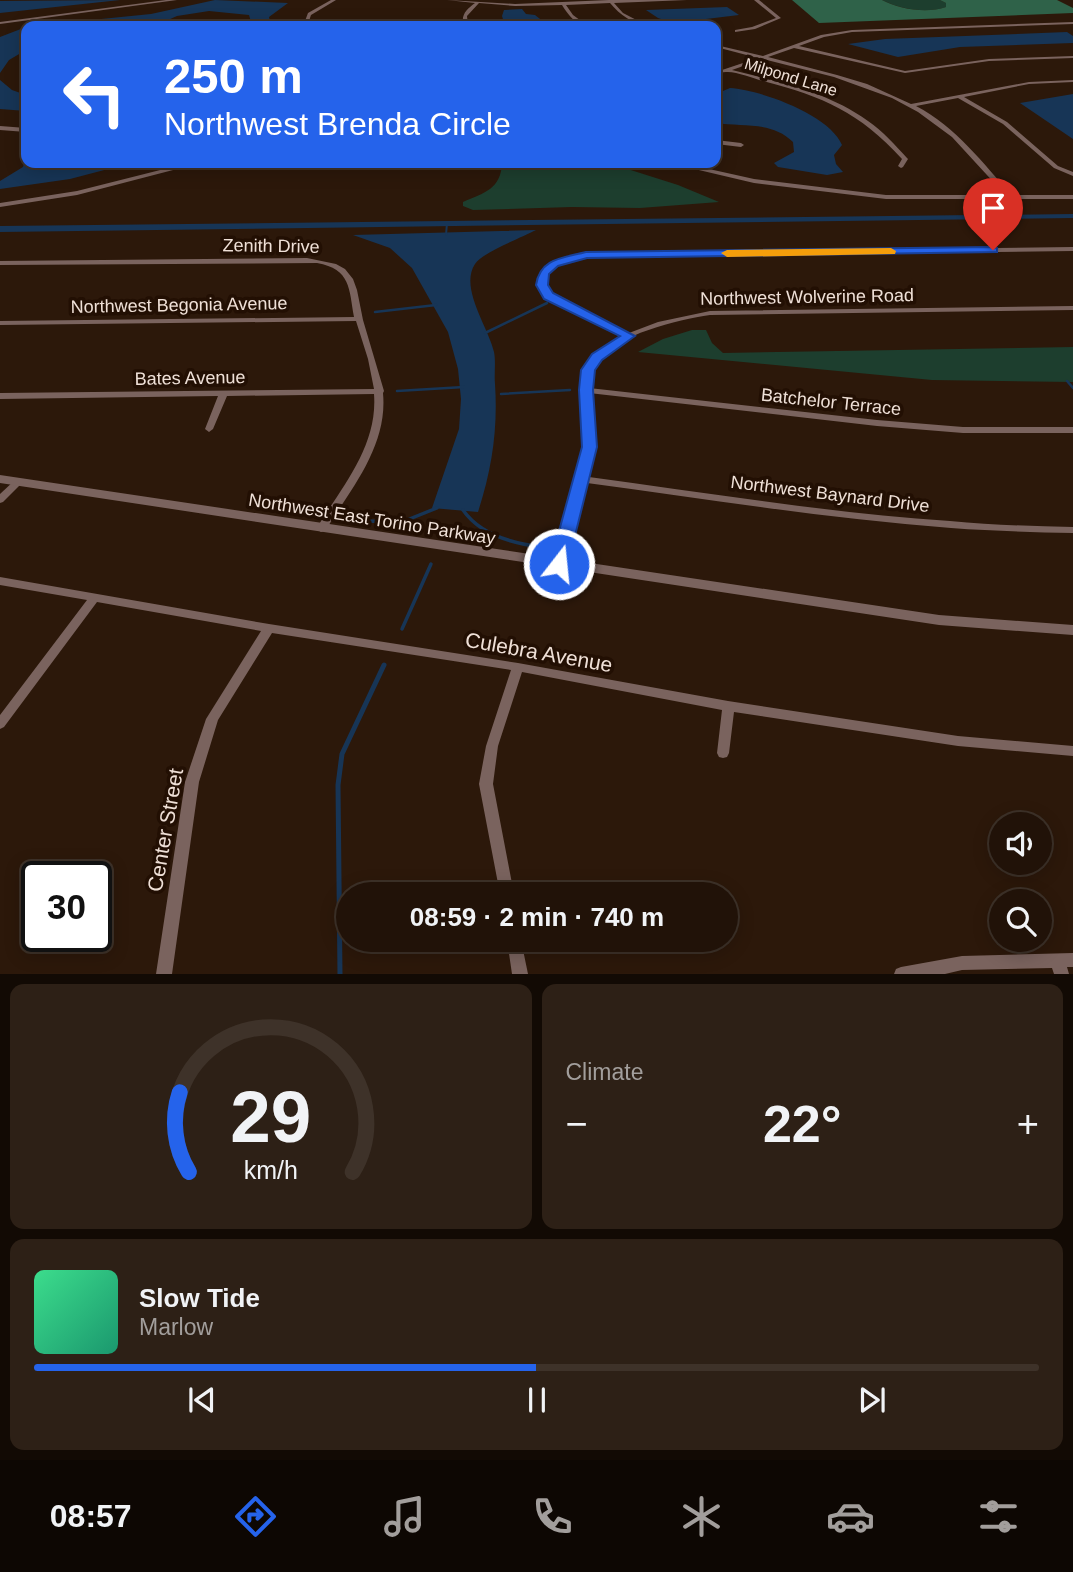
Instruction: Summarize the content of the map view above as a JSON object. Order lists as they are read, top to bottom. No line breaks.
{"streets":{"street":["Milpond Lane","Zenith Drive","Northwest Wolverine Road","Northwest Begonia Avenue","Bates Avenue","Batchelor Terrace","Northwest Baynard Drive","Northwest East Torino Parkway","Culebra Avenue","Center Street"]},"crossings":[["Zenith Drive","Northwest Begonia Avenue"],["Zenith Drive","Bates Avenue"],["Zenith Drive","Northwest East Torino Parkway"],["Northwest Wolverine Road","Batchelor Terrace"],["Northwest Wolverine Road","Northwest Baynard Drive"],["Northwest Wolverine Road","Northwest East Torino Parkway"],["Culebra Avenue","Center Street"]],"page":{"turn":["250 m","Northwest Brenda Circle"],"limit":"30","trip":"08:59 · 2 min · 740 m","tile":"Climate","heat":["−","22°","+"],"song":["Slow Tide","Marlow"],"tabs":"08:57","gauge":["29","km/h"]}}
